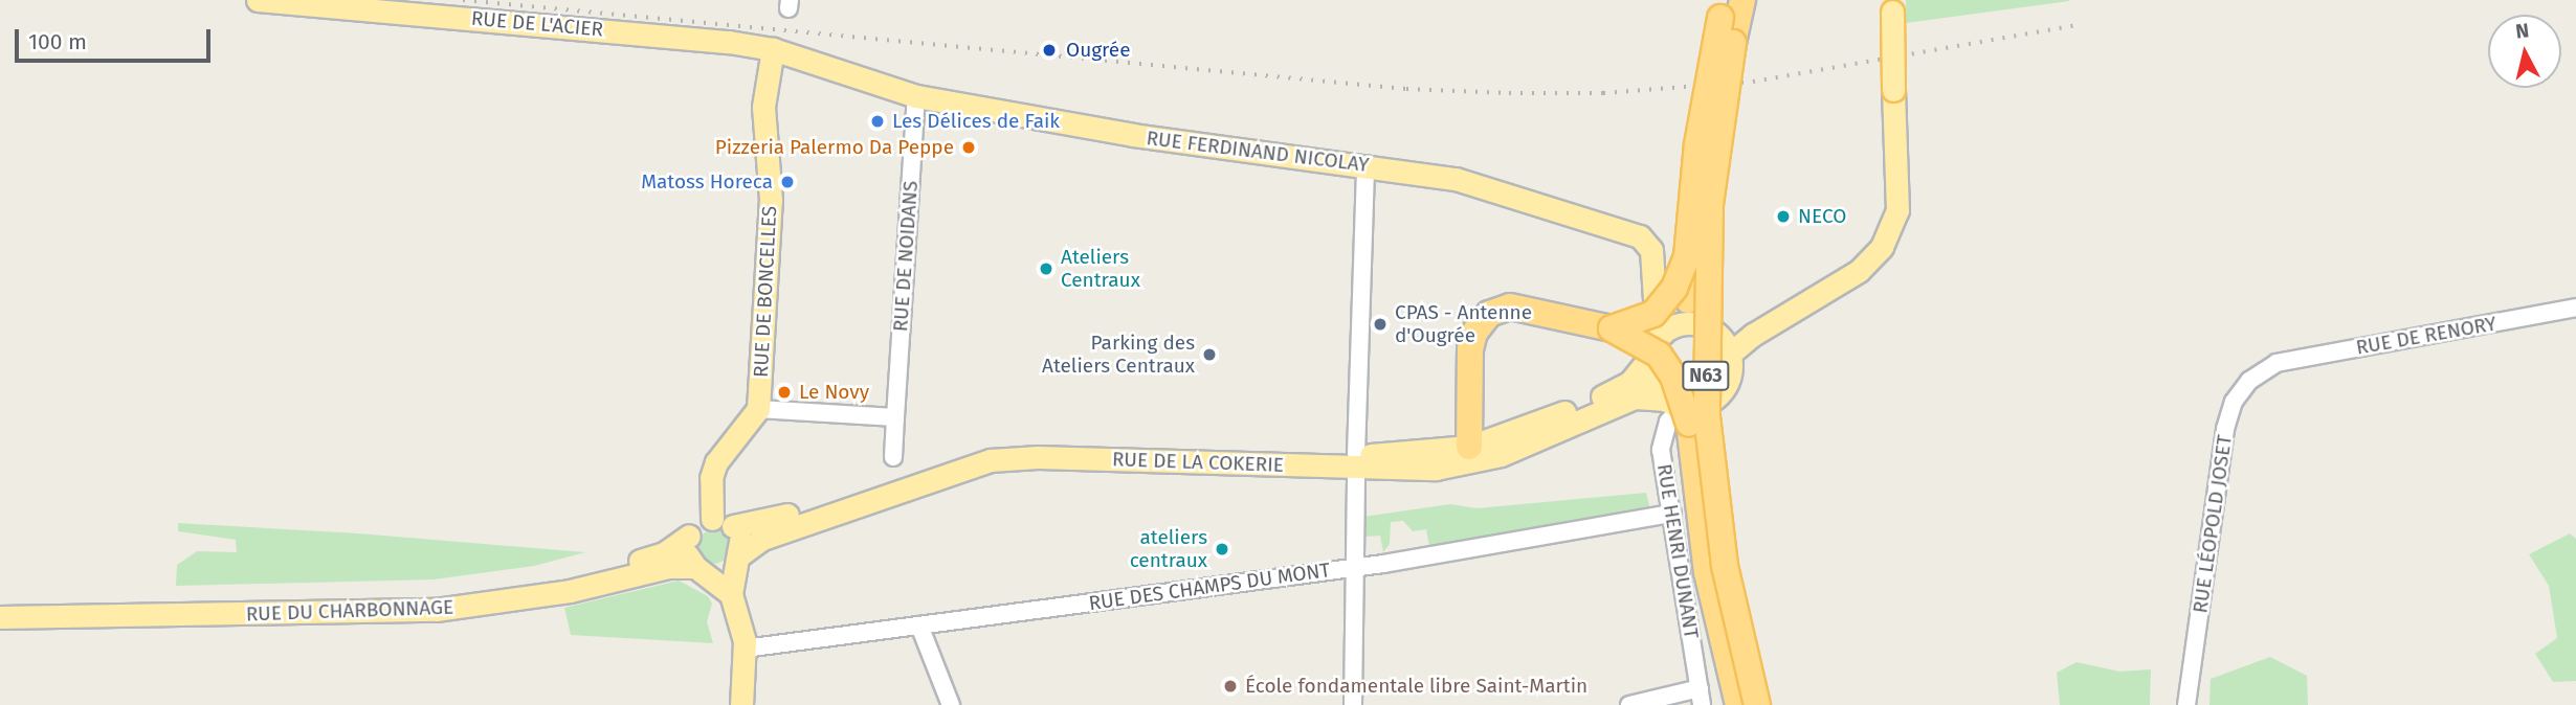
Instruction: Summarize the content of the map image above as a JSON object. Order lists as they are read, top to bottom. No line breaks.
{"streets":{"highway":["N63"],"main road":["RUE DE L'ACIER","RUE FERDINAND NICOLAY","RUE DE BONCELLES","RUE DE LA COKERIE","RUE DU CHARBONNAGE"],"street":["RUE DE NOIDANS","RUE DE RENORY","RUE LÉOPOLD JOSET","RUE HENRI DUNANT","RUE DES CHAMPS DU MONT"]},"crossings":[["RUE DE L'ACIER","RUE FERDINAND NICOLAY"],["RUE DE L'ACIER","RUE DE BONCELLES"],["RUE FERDINAND NICOLAY","RUE DE NOIDANS"],["RUE FERDINAND NICOLAY","RUE DE BONCELLES"],["RUE FERDINAND NICOLAY","RUE DE LA COKERIE"],["RUE DE RENORY","RUE LÉOPOLD JOSET"],["N63","RUE DE LA COKERIE"],["N63","RUE HENRI DUNANT"],["RUE DE LA COKERIE","RUE HENRI DUNANT"],["RUE DE LA COKERIE","RUE DU CHARBONNAGE"],["RUE HENRI DUNANT","RUE DES CHAMPS DU MONT"]],"places":["Ougrée","Les Délices de Faik","Pizzeria Palermo Da Peppe","Matoss Horeca","NECO","Ateliers Centraux","CPAS - Antenne d'Ougrée","Parking des Ateliers Centraux","Le Novy","ateliers centraux","École fondamentale libre Saint-Martin"],"scale_bar":"100 m","north":"top"}
